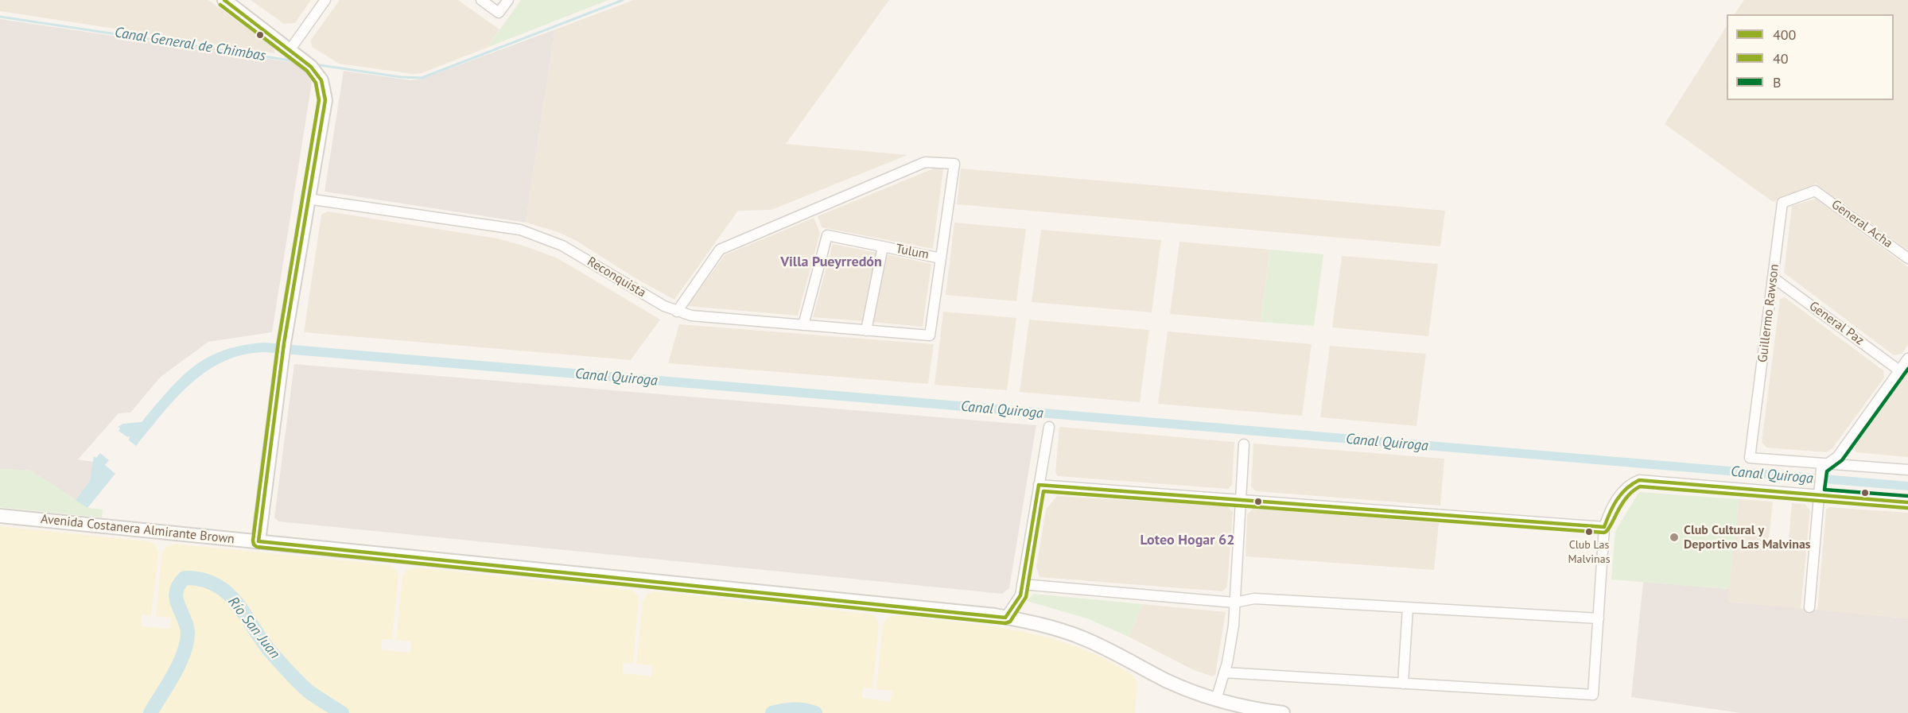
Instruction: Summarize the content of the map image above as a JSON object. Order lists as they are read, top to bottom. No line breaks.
{"streets":{"main road":["Avenida Costanera Almirante Brown"],"street":["General Acha","Tulum","Reconquista","Guillermo Rawson","General Paz"]},"crossings":[["General Acha","Guillermo Rawson"],["Tulum","Reconquista"],["Guillermo Rawson","General Paz"]],"districts":["Villa Pueyrredón","Loteo Hogar 62"],"water":["Canal General de Chimbas","Canal Quiroga","Río San Juan"],"places":["Club Las Malvinas","Club Cultural y Deportivo Las Malvinas"],"lines":["transit line 400","transit line 40","transit line B"],"legend":["400","40","B"]}
